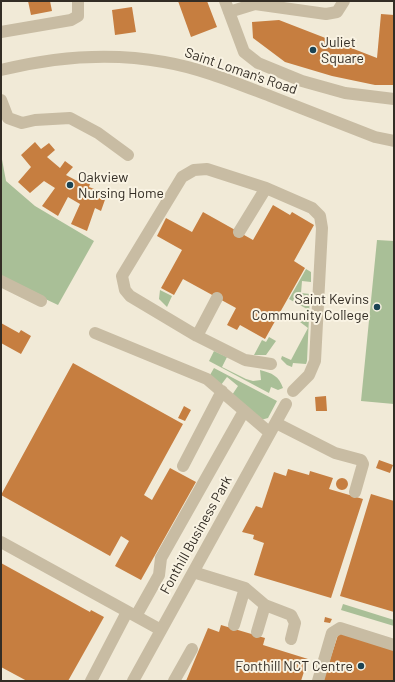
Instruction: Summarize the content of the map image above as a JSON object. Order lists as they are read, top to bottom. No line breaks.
{"streets":{"street":["Saint Loman's Road","Fonthill Business Park"]},"places":["Juliet Square","Oakview Nursing Home","Saint Kevins Community College","Fonthill NCT Centre"]}
